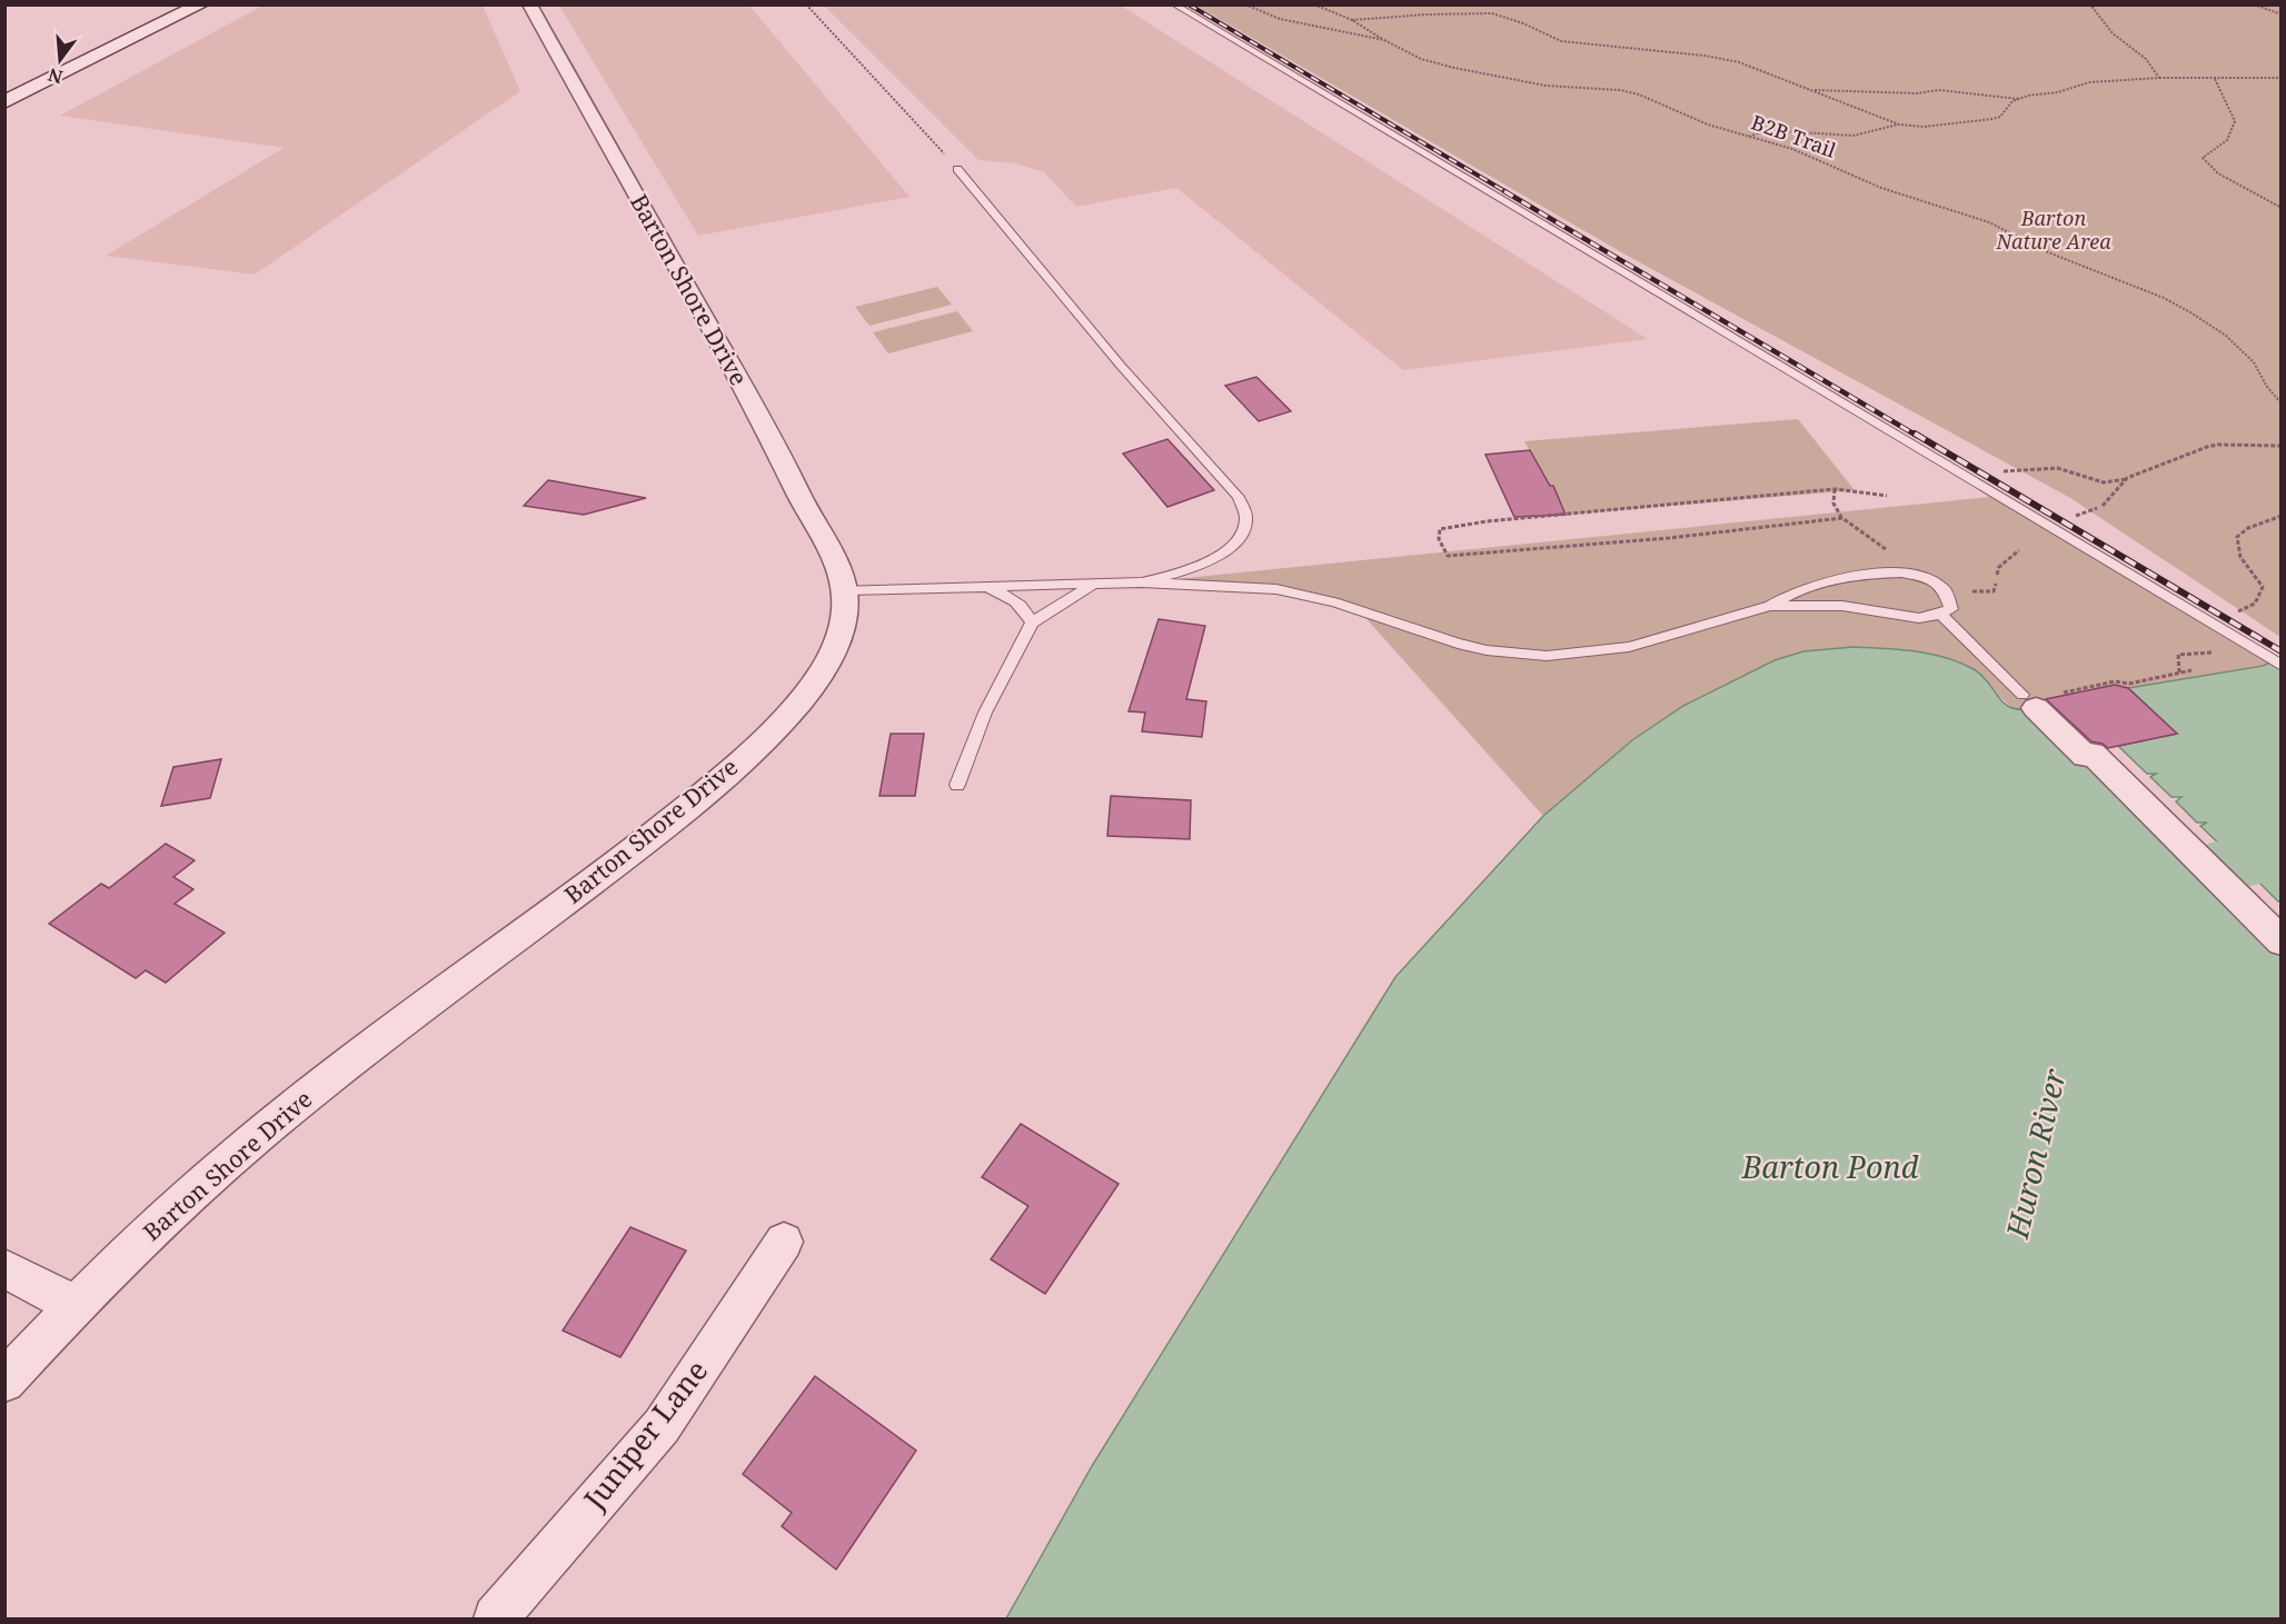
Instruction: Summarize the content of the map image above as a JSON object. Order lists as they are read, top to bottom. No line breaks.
{"streets":{"street":["Barton Shore Drive","Juniper Lane"],"path":["B2B Trail"]},"water":["Huron River","Barton Pond"],"parks":["Barton Nature Area"],"north":"bottom"}
